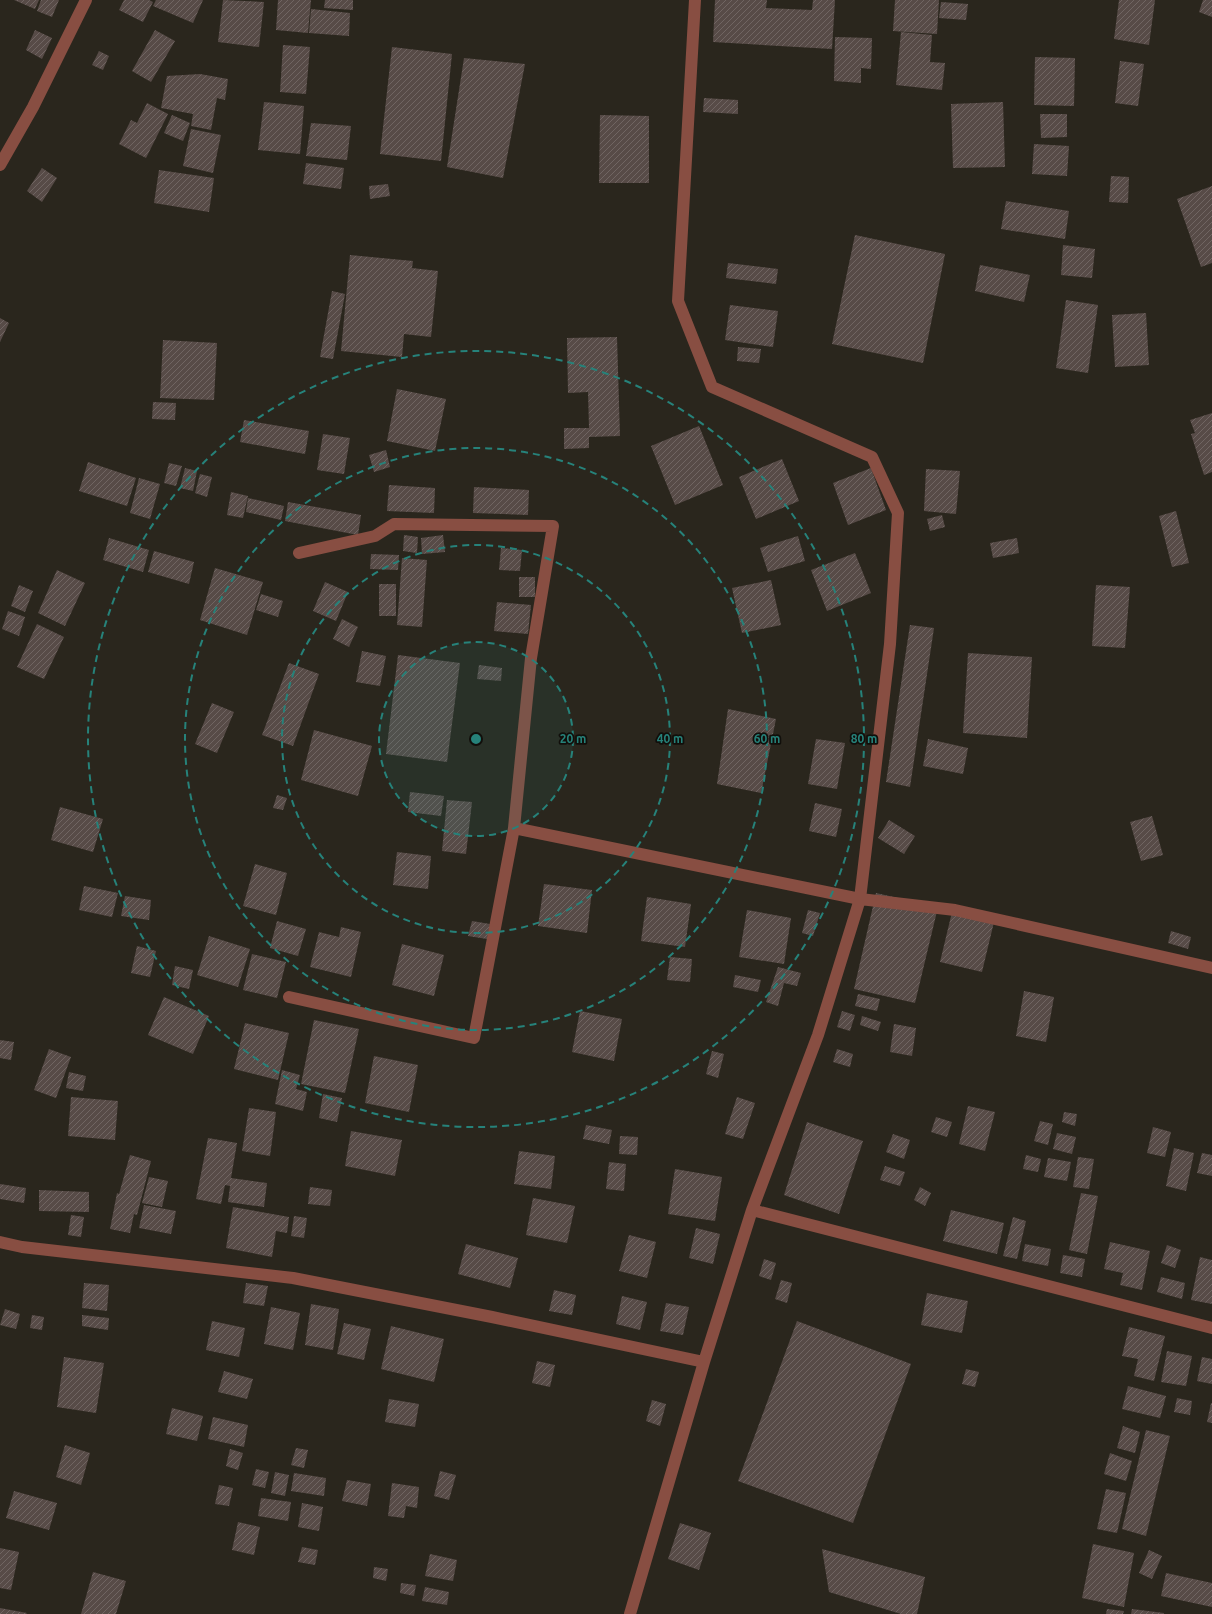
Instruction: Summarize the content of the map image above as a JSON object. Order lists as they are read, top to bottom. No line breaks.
{"rings":["20 m","40 m","60 m","80 m"]}
